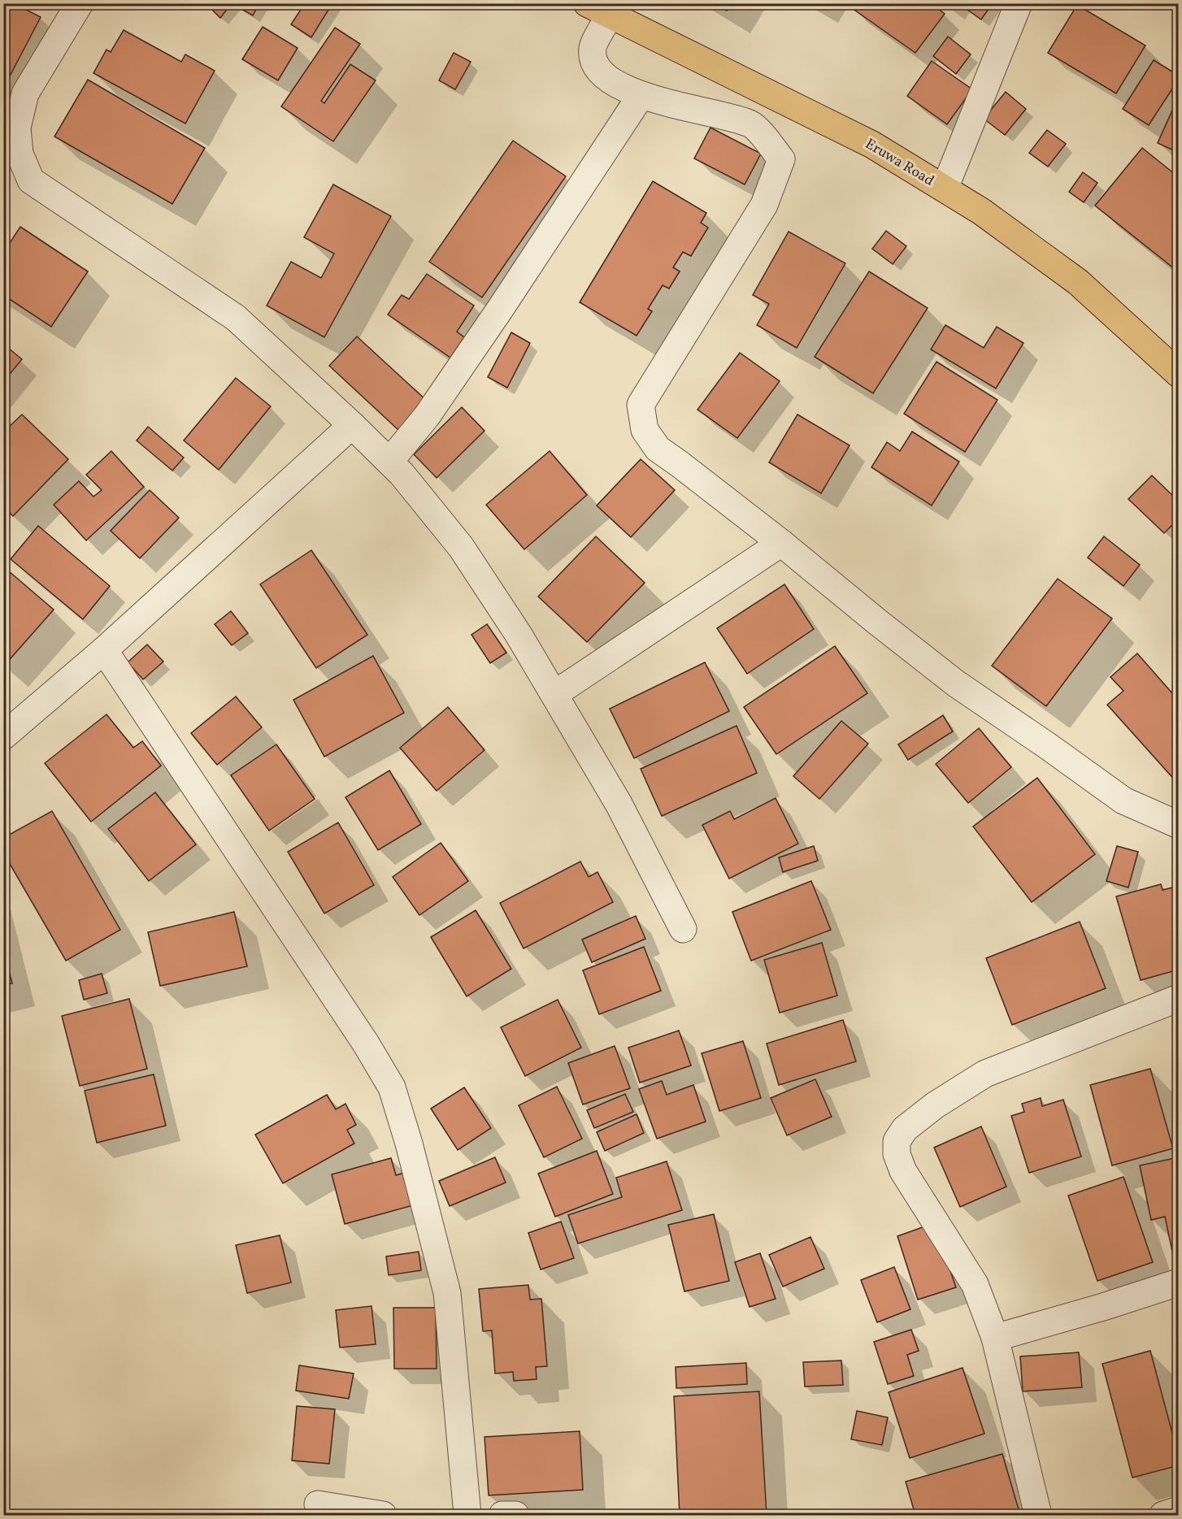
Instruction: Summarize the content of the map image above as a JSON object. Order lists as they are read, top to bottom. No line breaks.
{"streets":{"main road":["Eruwa Road"]}}
